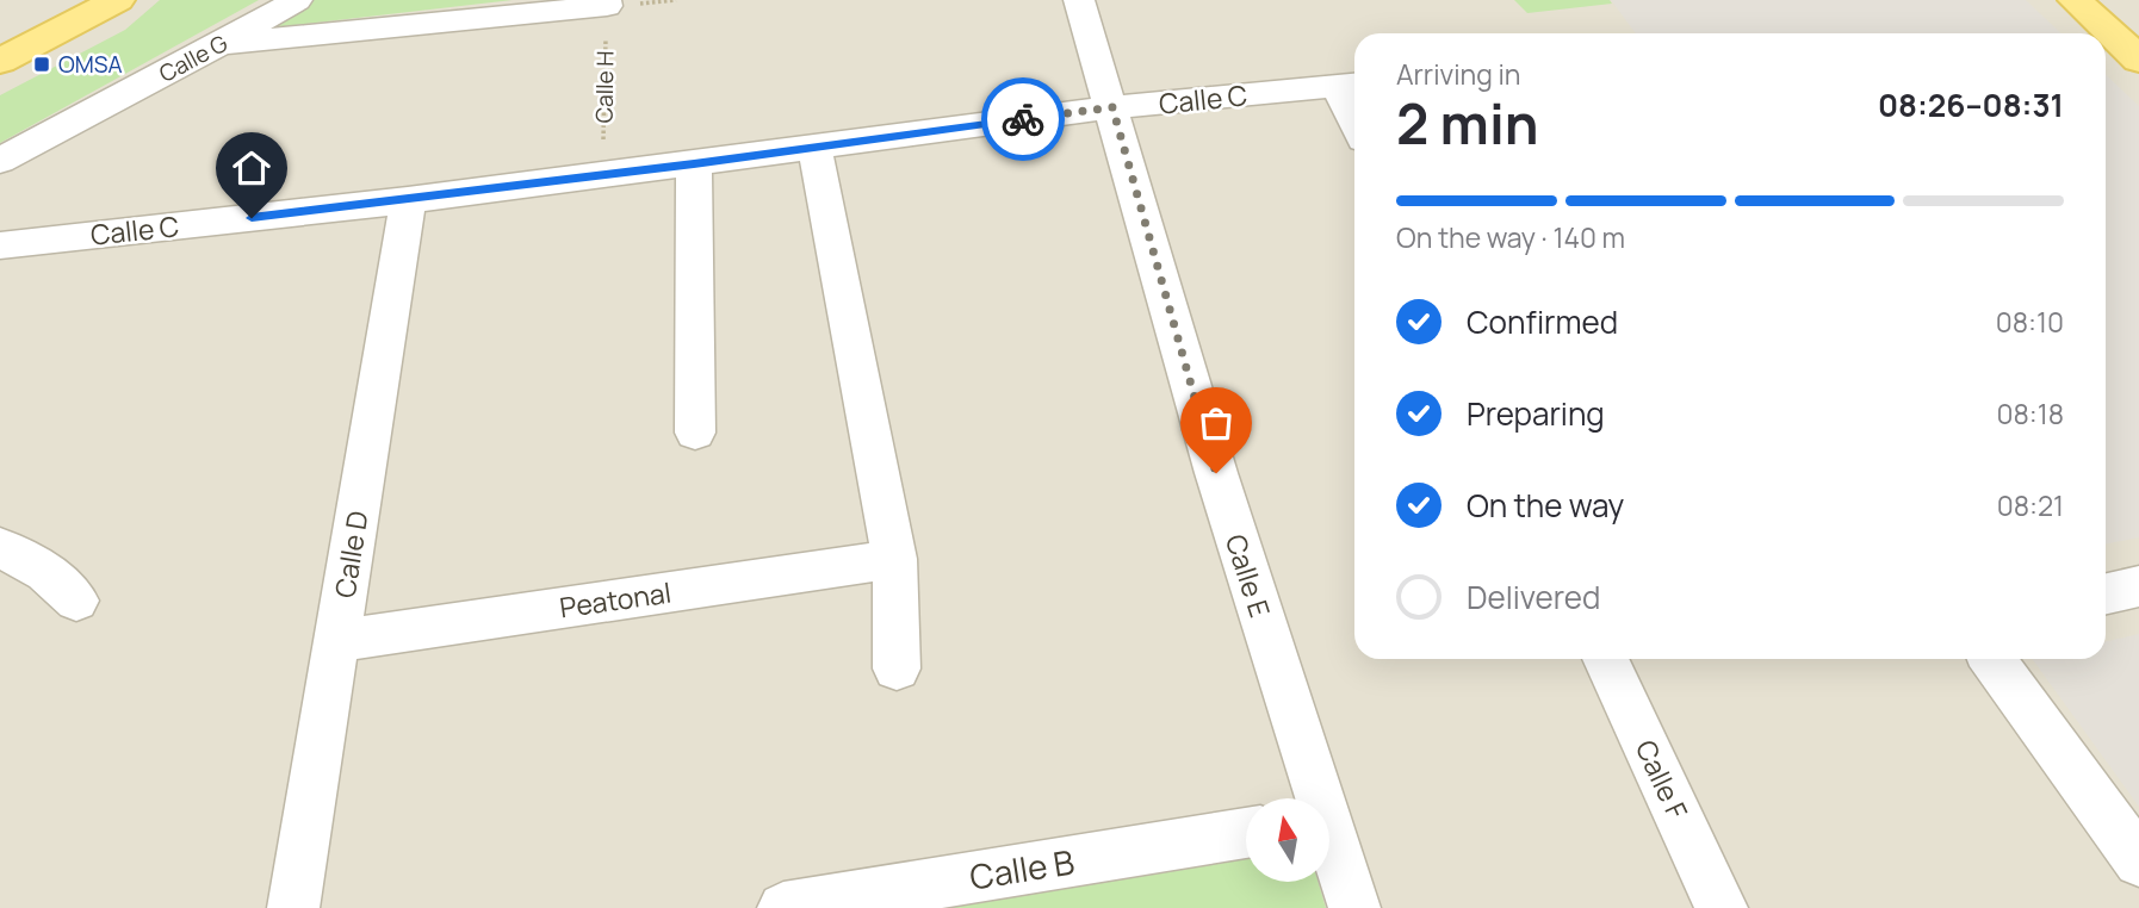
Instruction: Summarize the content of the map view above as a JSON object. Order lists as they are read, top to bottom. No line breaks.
{"streets":{"street":["Calle G","Calle C","Calle D","Calle E","Peatonal","Calle F","Calle B"],"path":["Calle H"]},"crossings":[["Calle H","Calle C"],["Calle C","Calle D"],["Calle C","Calle E"],["Calle D","Peatonal"]],"places":{"transit":["OMSA"]},"north":"top","page":{"heading":["2 min","Arriving in","08:26–08:31"],"bar":"On the way · 140 m","list":[["Confirmed","08:10"],["Preparing","08:18"],["On the way","08:21"],"Delivered"]}}
